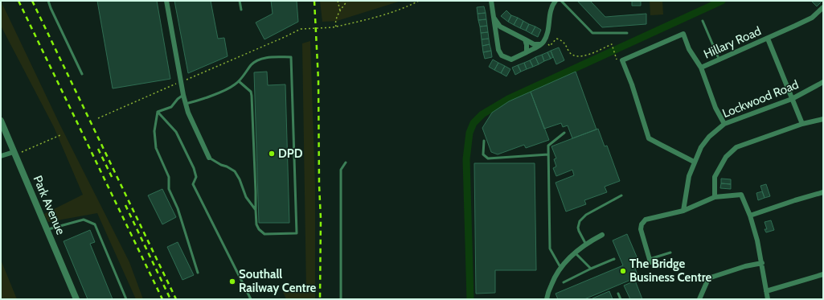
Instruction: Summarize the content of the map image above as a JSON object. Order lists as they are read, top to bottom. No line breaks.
{"streets":{"street":["Hillary Road","Lockwood Road","Park Avenue"]},"crossings":[["Hillary Road","Lockwood Road"]],"places":["DPD","The Bridge Business Centre","Southall Railway Centre"]}
